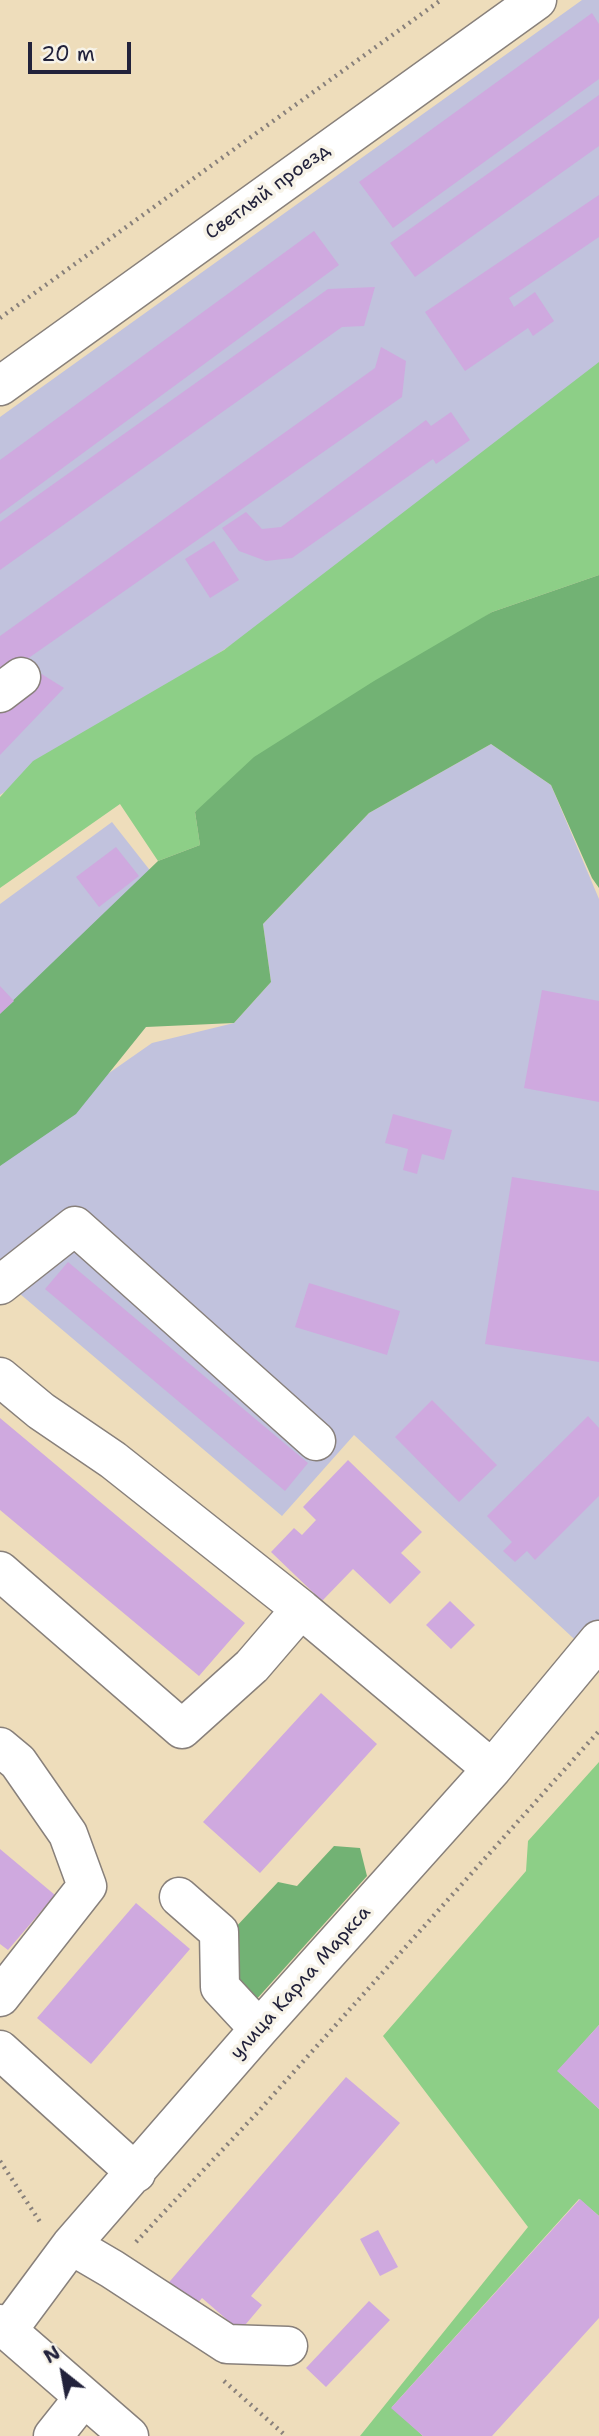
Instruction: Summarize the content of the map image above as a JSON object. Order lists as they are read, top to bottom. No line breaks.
{"streets":{"street":["Светлый проезд","улица Карла Маркса"]},"scale_bar":"20 m","north":"top left"}
